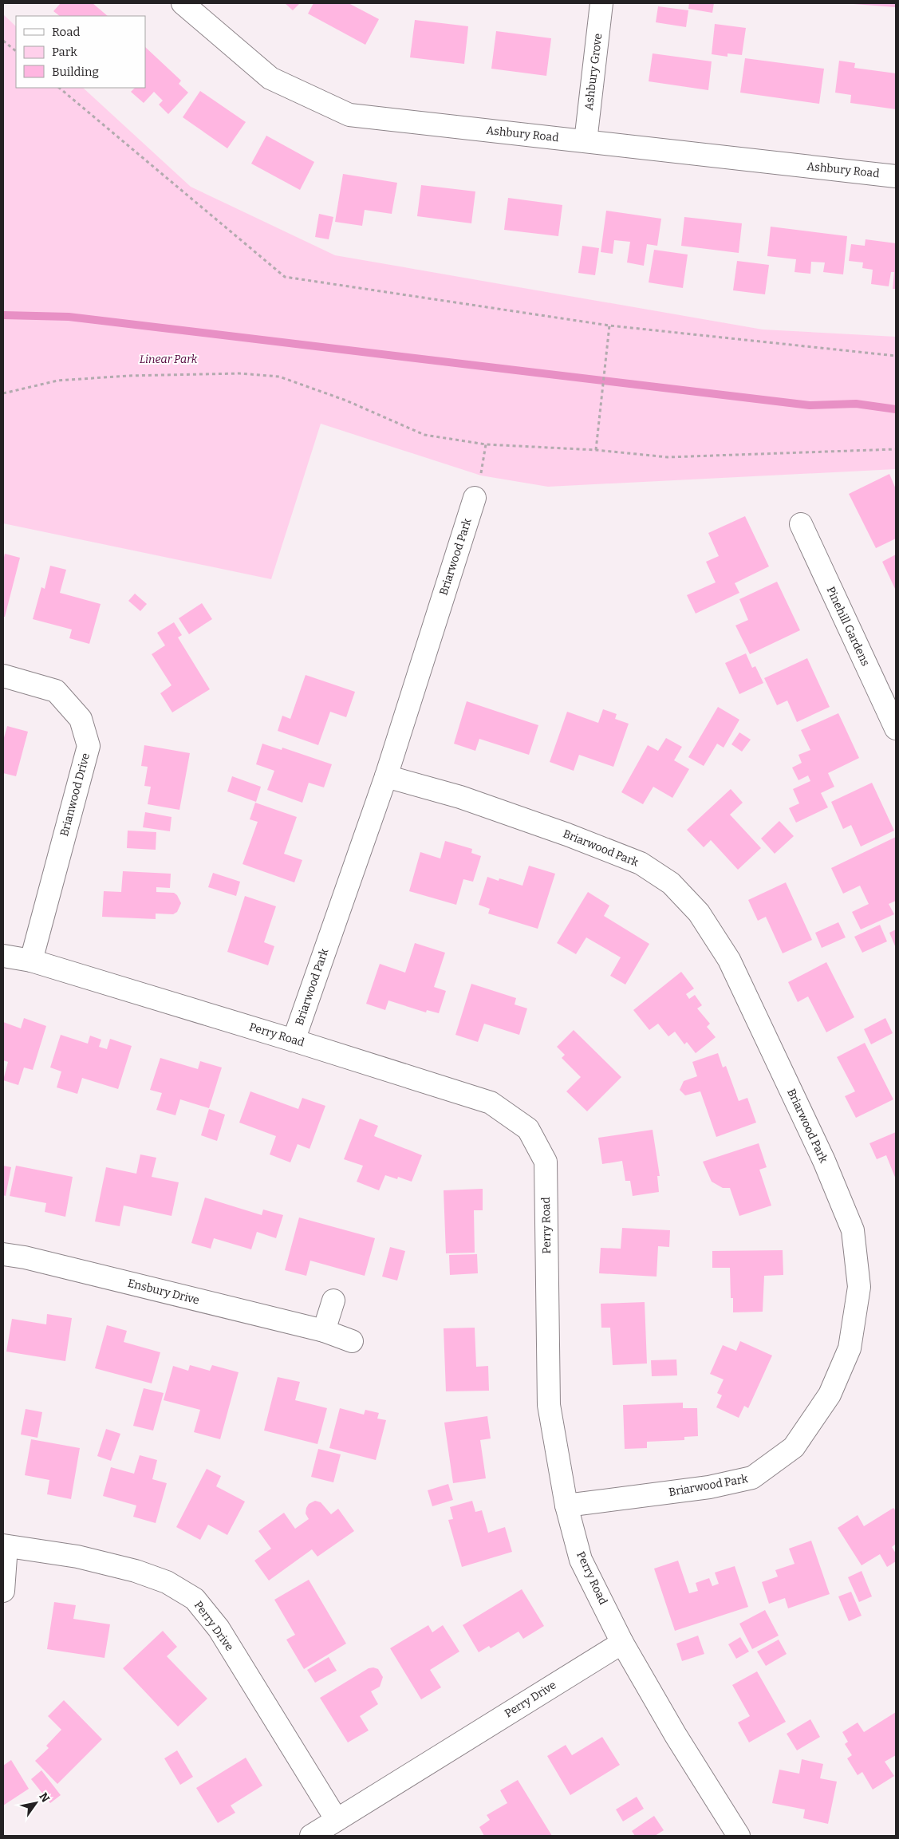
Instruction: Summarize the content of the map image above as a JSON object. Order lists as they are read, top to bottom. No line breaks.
{"streets":{"street":["Ashbury Grove","Ashbury Road","Briarwood Park","Pinehill Gardens","Brianwood Drive","Perry Road","Ensbury Drive","Perry Drive"]},"crossings":[["Ashbury Grove","Ashbury Road"],["Briarwood Park","Perry Road"],["Brianwood Drive","Perry Road"],["Perry Road","Perry Drive"]],"parks":["Linear Park"],"legend":["Road","Park","Building"],"north":"top right"}
